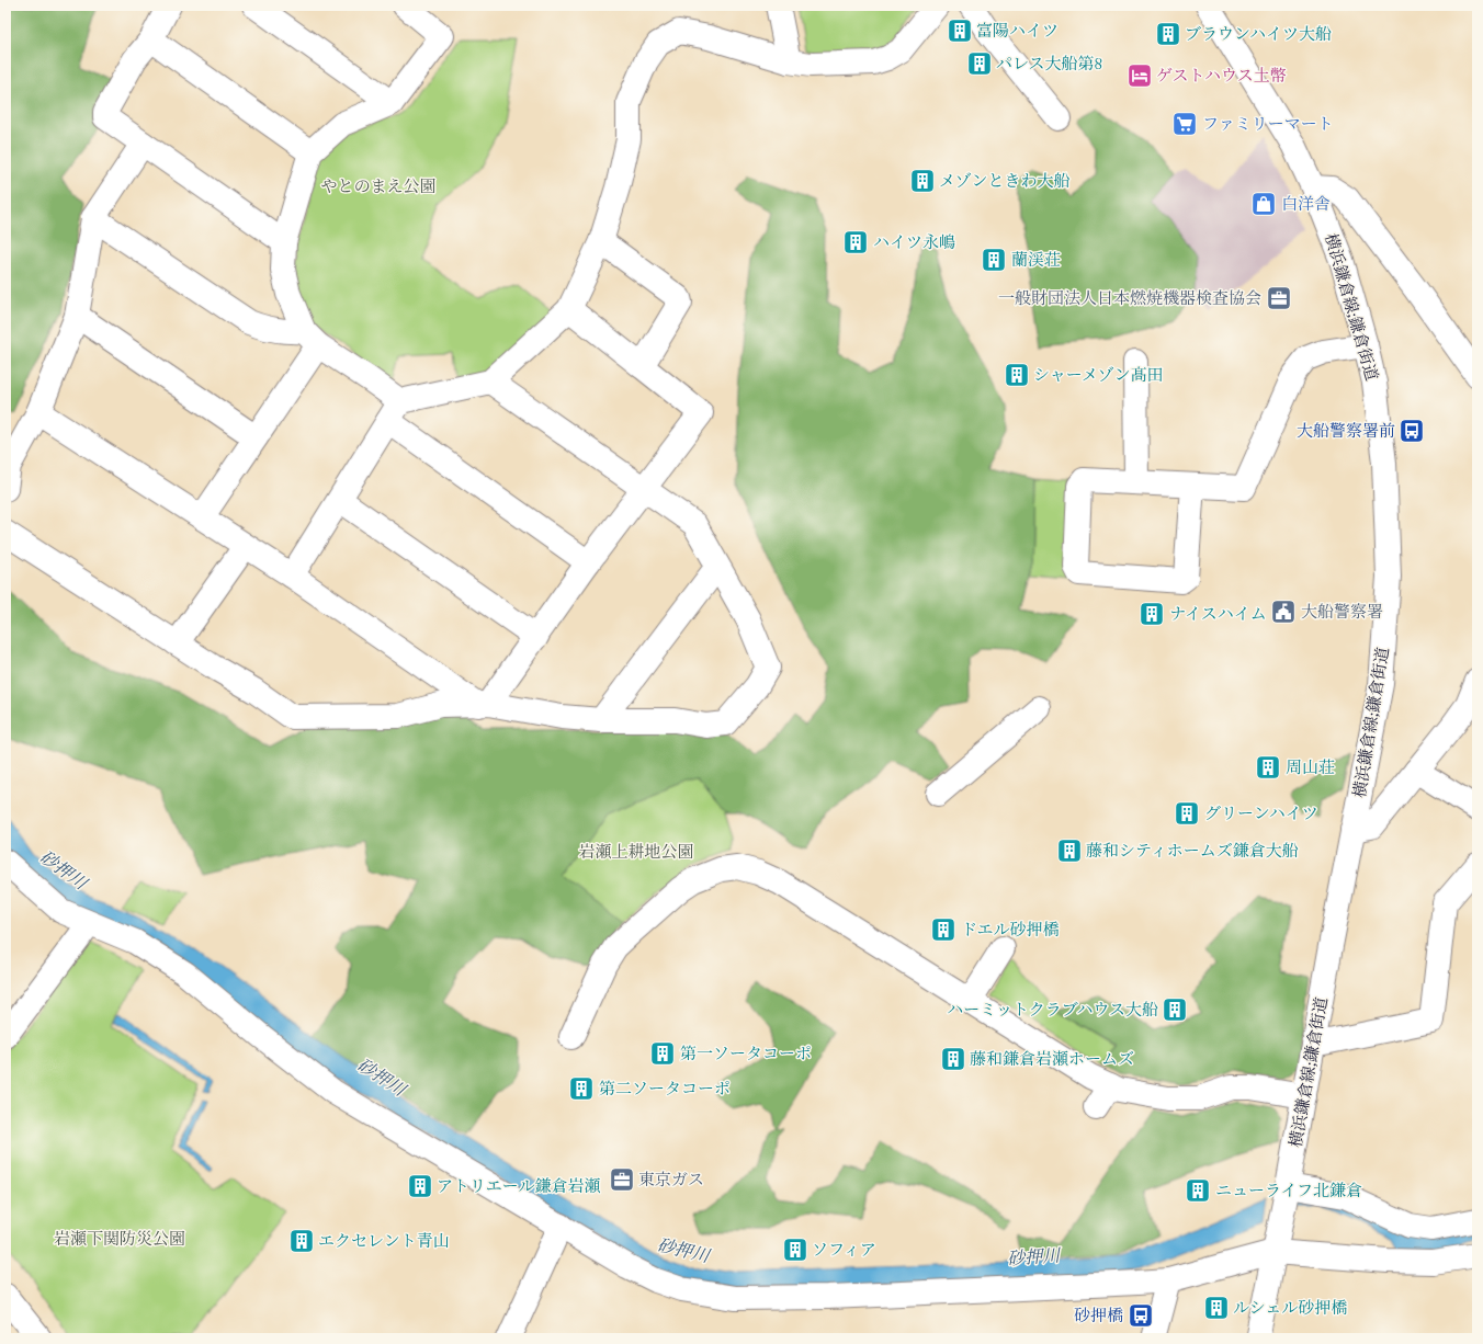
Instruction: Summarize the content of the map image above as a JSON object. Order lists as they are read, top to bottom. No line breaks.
{"streets":{"street":["横浜鎌倉線;鎌倉街道"]},"water":["砂押川"],"parks":["やとのまえ公園","岩瀬上耕地公園","岩瀬下関防災公園"],"places":{"building":["富陽ハイツ","ブラウンハイツ大船","パレス大船第8","メゾンときわ大船","ハイツ永嶋","蘭渓荘","シャーメゾン髙田","ナイスハイム","周山荘","グリーンハイツ","藤和シティホームズ鎌倉大船","ドエル砂押橋","ハーミットクラブハウス大船","第一ソータコーポ","藤和鎌倉岩瀬ホームズ","第二ソータコーポ","アトリエール鎌倉岩瀬","ニューライフ北鎌倉","エクセレント青山","ソフィア","ルシェル砂押橋"],"hotel":["ゲストハウス土幣"],"supermarket":["ファミリーマート"],"shop":["白洋舎"],"office":["一般財団法人日本燃焼機器検査協会","東京ガス"],"bus stop":["大船警察署前","砂押橋"],"public building":["大船警察署"]}}
